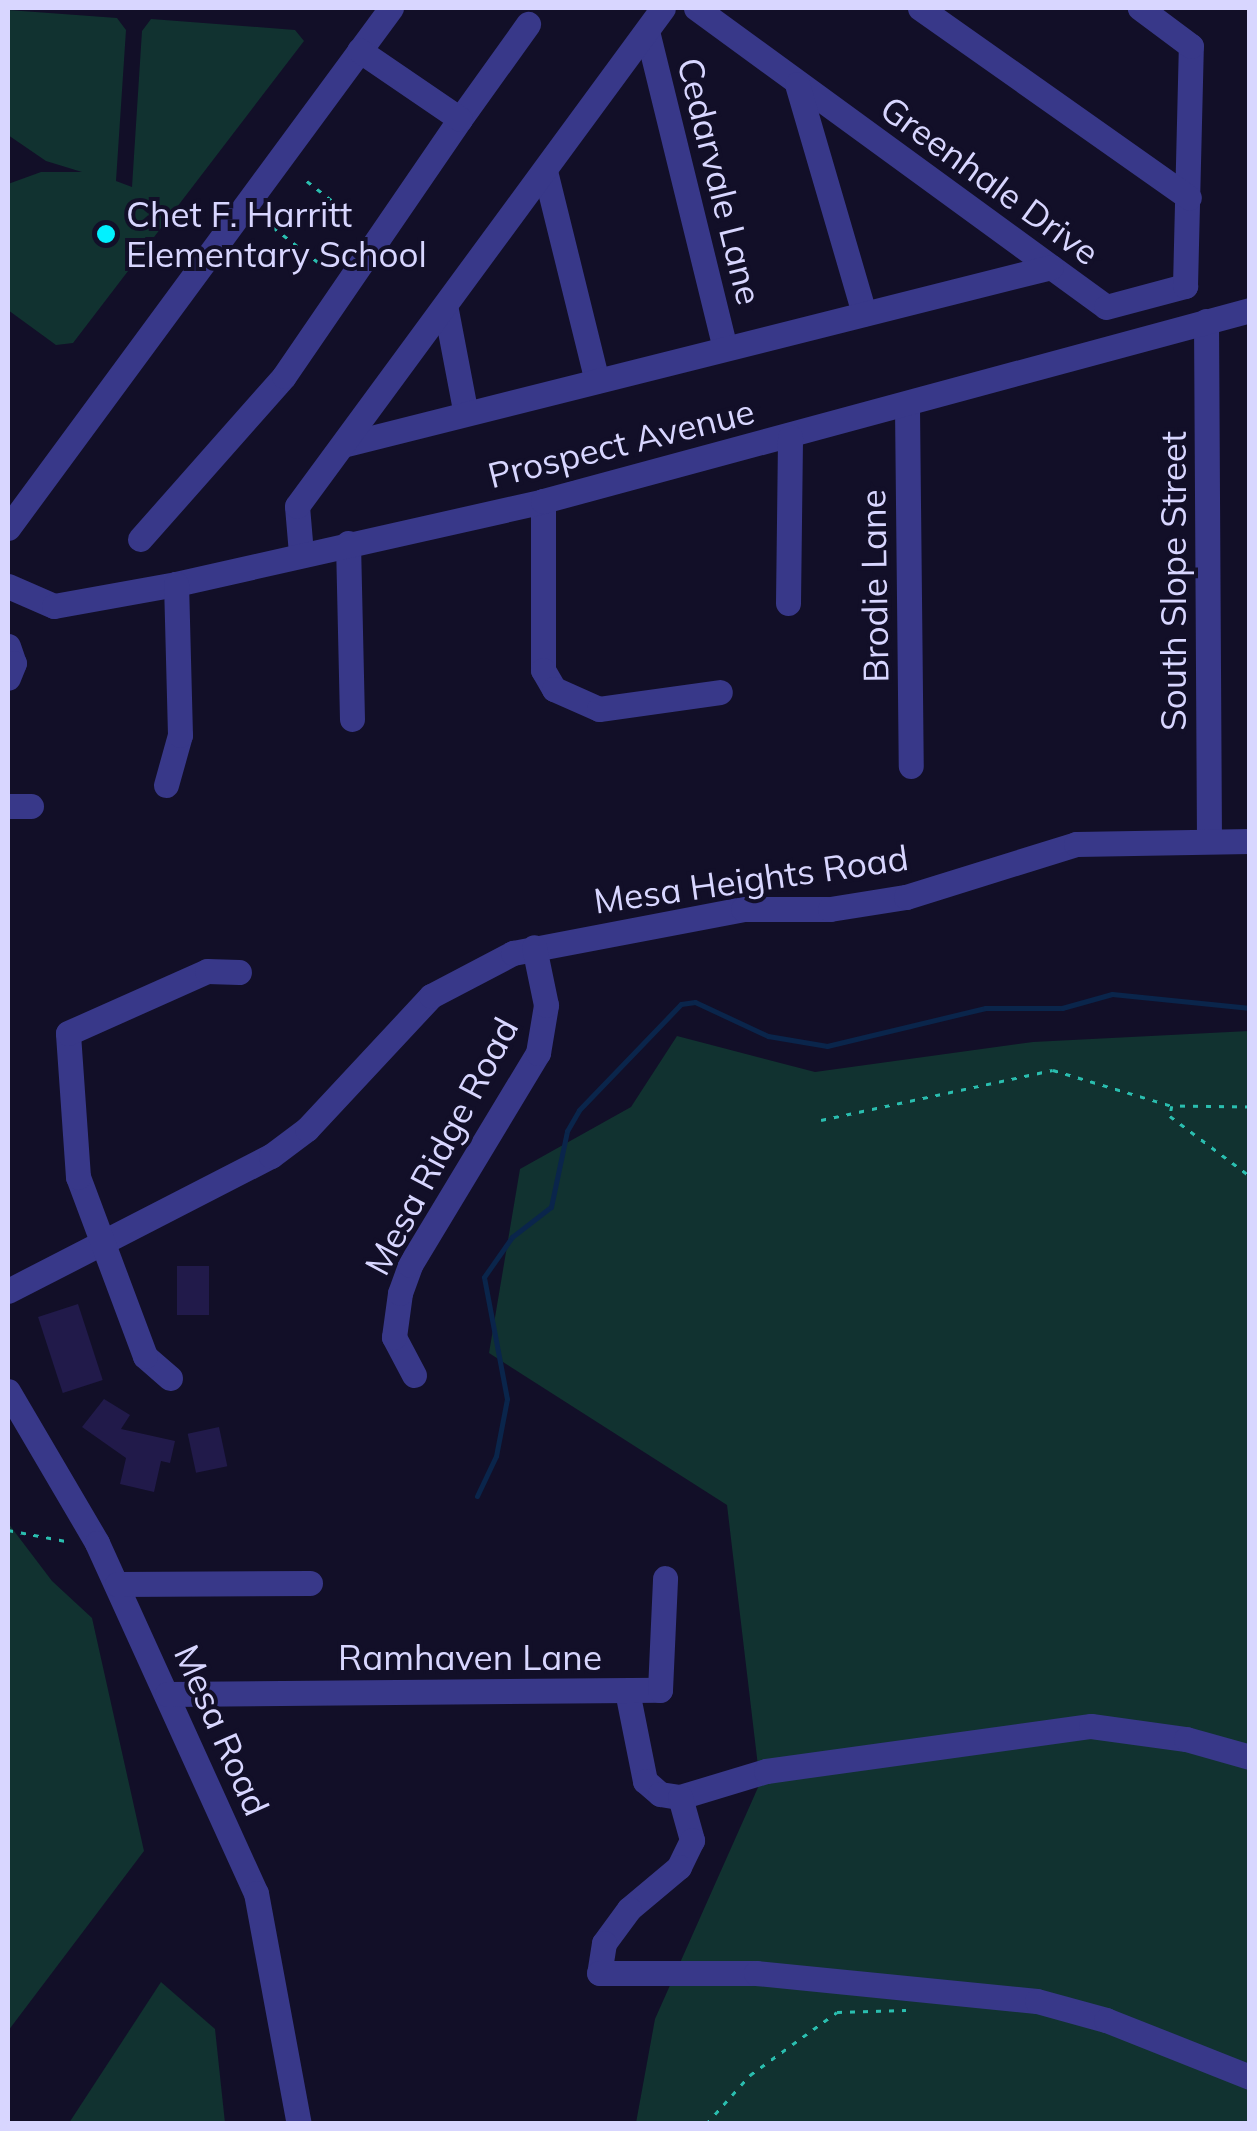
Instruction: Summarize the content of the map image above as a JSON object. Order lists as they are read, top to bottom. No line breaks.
{"streets":{"street":["Greenhale Drive","Cedarvale Lane","Prospect Avenue","South Slope Street","Brodie Lane","Mesa Heights Road","Mesa Ridge Road","Ramhaven Lane","Mesa Road"]},"crossings":[["Prospect Avenue","South Slope Street"],["Prospect Avenue","Brodie Lane"],["South Slope Street","Mesa Heights Road"],["Mesa Heights Road","Mesa Ridge Road"],["Ramhaven Lane","Mesa Road"]],"places":["Chet F. Harritt Elementary School"]}
